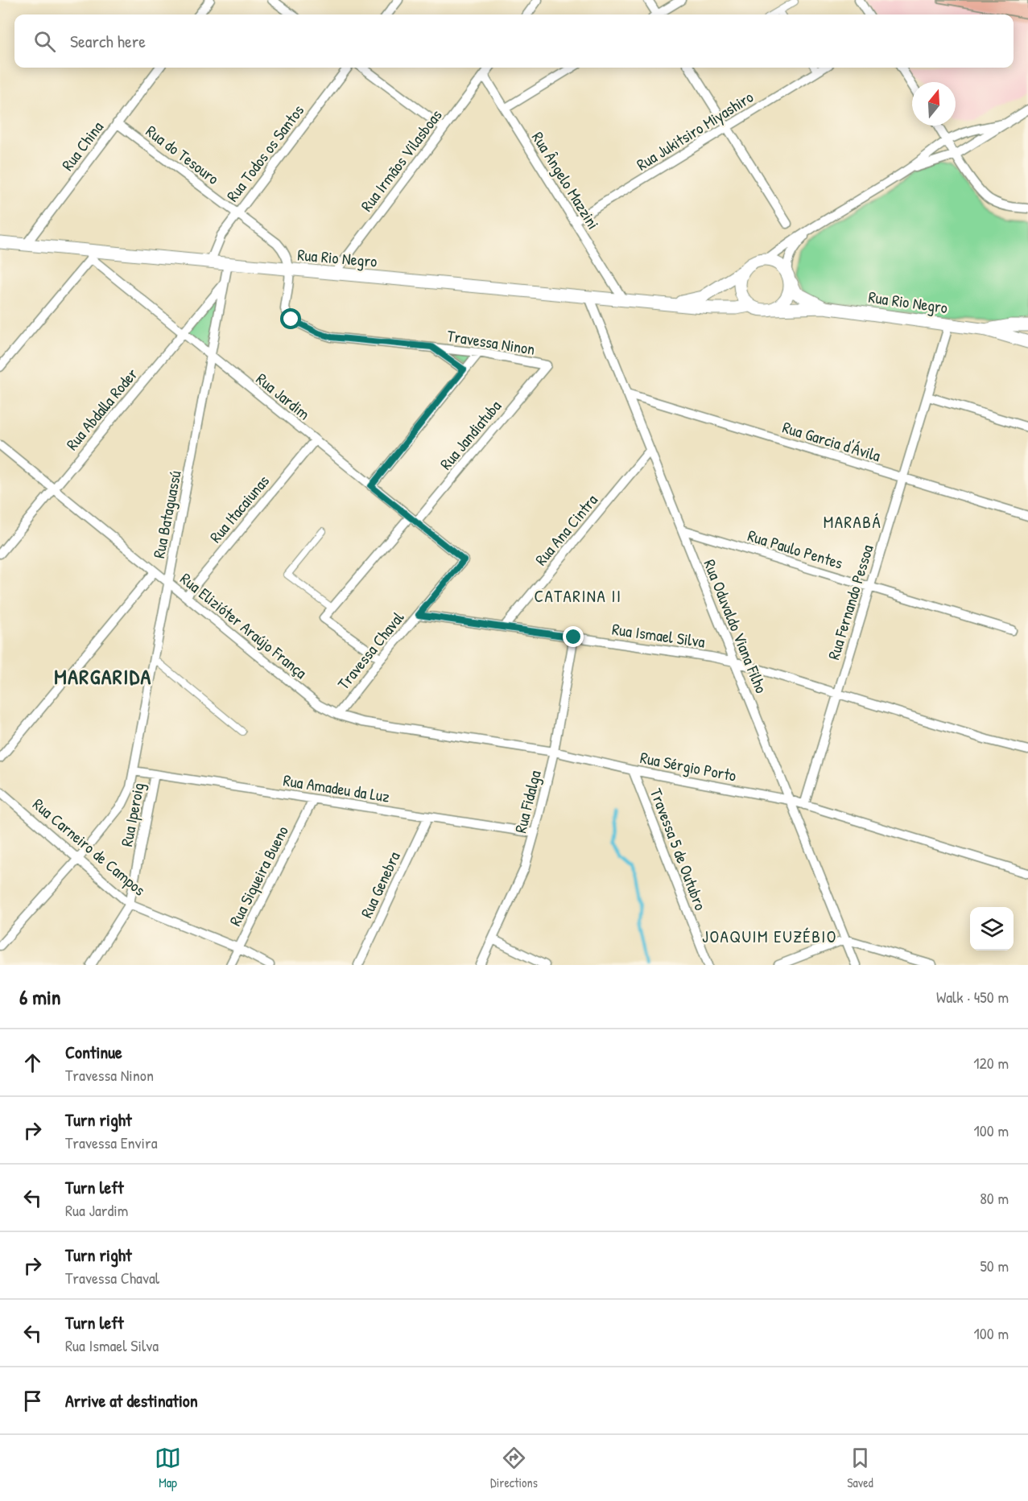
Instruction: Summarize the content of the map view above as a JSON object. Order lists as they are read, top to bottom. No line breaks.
{"streets":{"main road":["Rua Rio Negro"],"street":["Rua Jukitsiro Miyashiro","Rua China","Rua Todos os Santos","Rua do Tesouro","Rua Irmãos Vilasboas","Rua Ângelo Mazzini","Travessa Ninon","Rua Jardim","Rua Abdalla Roder","Rua Jandiatuba","Rua Garcia d'Ávila","Rua Itacaiunas","Rua Bataguassú","Rua Ana Cintra","Rua Paulo Pentes","Rua Fernando Pessoa","Rua Elizióter Araújo França","Rua Oduvaldo Viana Filho","Rua Ismael Silva","Travessa Chaval","Rua Sérgio Porto","Rua Amadeu da Luz","Rua Fidalga","Rua Iperoig","Rua Carneiro de Campos","Travessa 5 de Outubro","Rua Siqueira Bueno","Rua Genebra"]},"crossings":[["Rua Jukitsiro Miyashiro","Rua Ângelo Mazzini"],["Rua China","Rua do Tesouro"],["Rua China","Rua Rio Negro"],["Rua Todos os Santos","Rua do Tesouro"],["Rua Todos os Santos","Rua Rio Negro"],["Rua do Tesouro","Rua Rio Negro"],["Rua do Tesouro","Travessa Ninon"],["Rua Irmãos Vilasboas","Rua Ângelo Mazzini"],["Rua Irmãos Vilasboas","Rua Rio Negro"],["Rua Ângelo Mazzini","Rua Rio Negro"],["Rua Rio Negro","Travessa Ninon"],["Rua Rio Negro","Rua Jardim"],["Rua Rio Negro","Rua Bataguassú"],["Rua Rio Negro","Rua Fernando Pessoa"],["Rua Rio Negro","Rua Oduvaldo Viana Filho"],["Travessa Ninon","Rua Jandiatuba"],["Rua Jardim","Rua Abdalla Roder"],["Rua Jardim","Rua Jandiatuba"],["Rua Jardim","Rua Itacaiunas"],["Rua Jardim","Rua Bataguassú"],["Rua Jardim","Travessa Chaval"],["Rua Abdalla Roder","Rua Bataguassú"],["Rua Abdalla Roder","Rua Elizióter Araújo França"],["Rua Jandiatuba","Travessa Chaval"],["Rua Garcia d'Ávila","Rua Fernando Pessoa"],["Rua Garcia d'Ávila","Rua Oduvaldo Viana Filho"],["Rua Itacaiunas","Rua Elizióter Araújo França"],["Rua Bataguassú","Rua Elizióter Araújo França"],["Rua Bataguassú","Rua Amadeu da Luz"],["Rua Bataguassú","Rua Carneiro de Campos"],["Rua Ana Cintra","Rua Oduvaldo Viana Filho"],["Rua Ana Cintra","Rua Ismael Silva"],["Rua Paulo Pentes","Rua Fernando Pessoa"],["Rua Paulo Pentes","Rua Oduvaldo Viana Filho"],["Rua Fernando Pessoa","Rua Ismael Silva"],["Rua Fernando Pessoa","Rua Sérgio Porto"],["Rua Elizióter Araújo França","Travessa Chaval"],["Rua Elizióter Araújo França","Rua Sérgio Porto"],["Rua Oduvaldo Viana Filho","Rua Ismael Silva"],["Rua Oduvaldo Viana Filho","Rua Sérgio Porto"],["Rua Ismael Silva","Travessa Chaval"],["Rua Ismael Silva","Rua Fidalga"],["Travessa Chaval","Rua Sérgio Porto"],["Rua Sérgio Porto","Rua Fidalga"],["Rua Sérgio Porto","Travessa 5 de Outubro"],["Rua Amadeu da Luz","Rua Fidalga"],["Rua Amadeu da Luz","Rua Iperoig"],["Rua Amadeu da Luz","Rua Siqueira Bueno"],["Rua Amadeu da Luz","Rua Genebra"],["Rua Iperoig","Rua Carneiro de Campos"],["Rua Carneiro de Campos","Rua Siqueira Bueno"]],"districts":["MARABÁ","CATARINA II","MARGARIDA","JOAQUIM EUZÉBIO"],"north":"top","page":{"search":"Search here","heading":["6 min","Walk · 450 m"],"list":[["Continue","Travessa Ninon","120 m"],["Turn right","Travessa Envira","100 m"],["Turn left","Rua Jardim","80 m"],["Turn right","Travessa Chaval","50 m"],["Turn left","Rua Ismael Silva","100 m"],"Arrive at destination"],"nav":["Map","Directions","Saved"]}}
